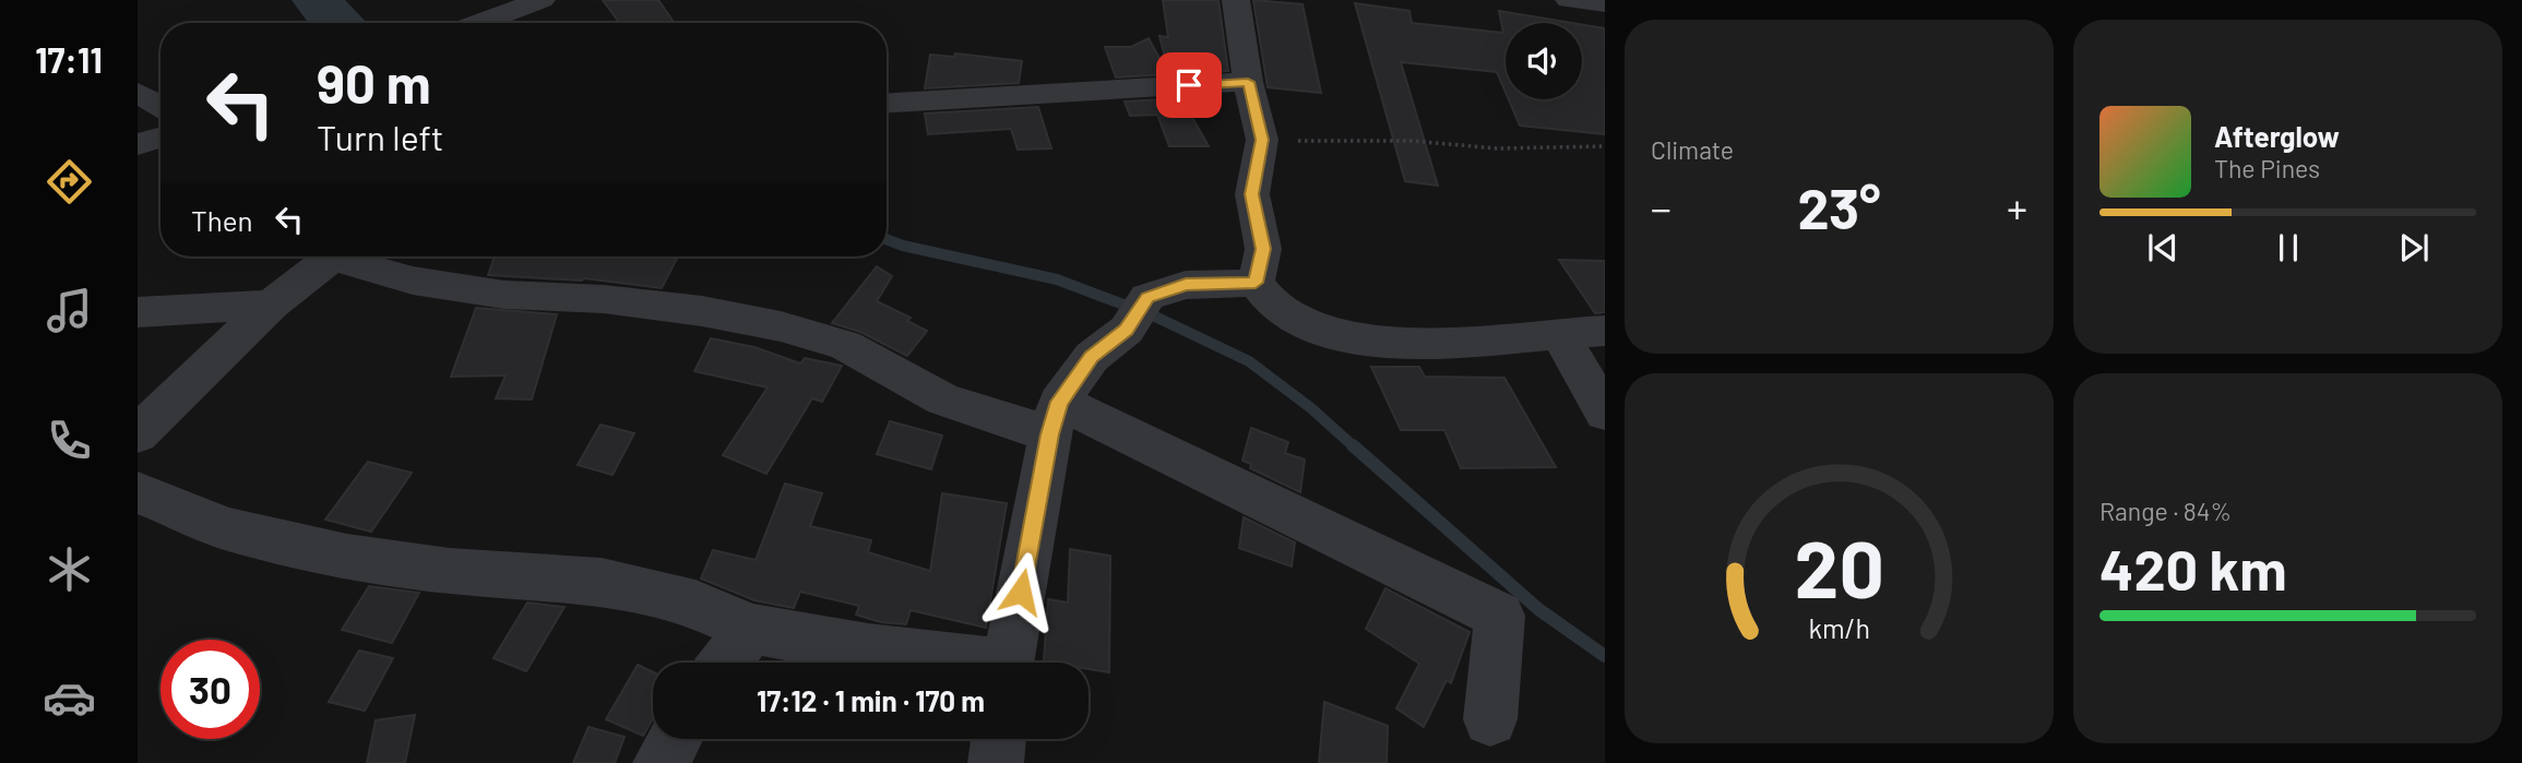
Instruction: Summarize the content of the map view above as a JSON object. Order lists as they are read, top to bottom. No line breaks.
{"page":{"tabs":"17:11","tile":["Climate",["Range · 84%","420 km"]],"turn":["90 m","Turn left"],"song":["Afterglow","The Pines"],"heat":["−","23°","+"],"then":"Then","limit":"30","trip":"17:12 · 1 min · 170 m","gauge":["20","km/h"]}}
